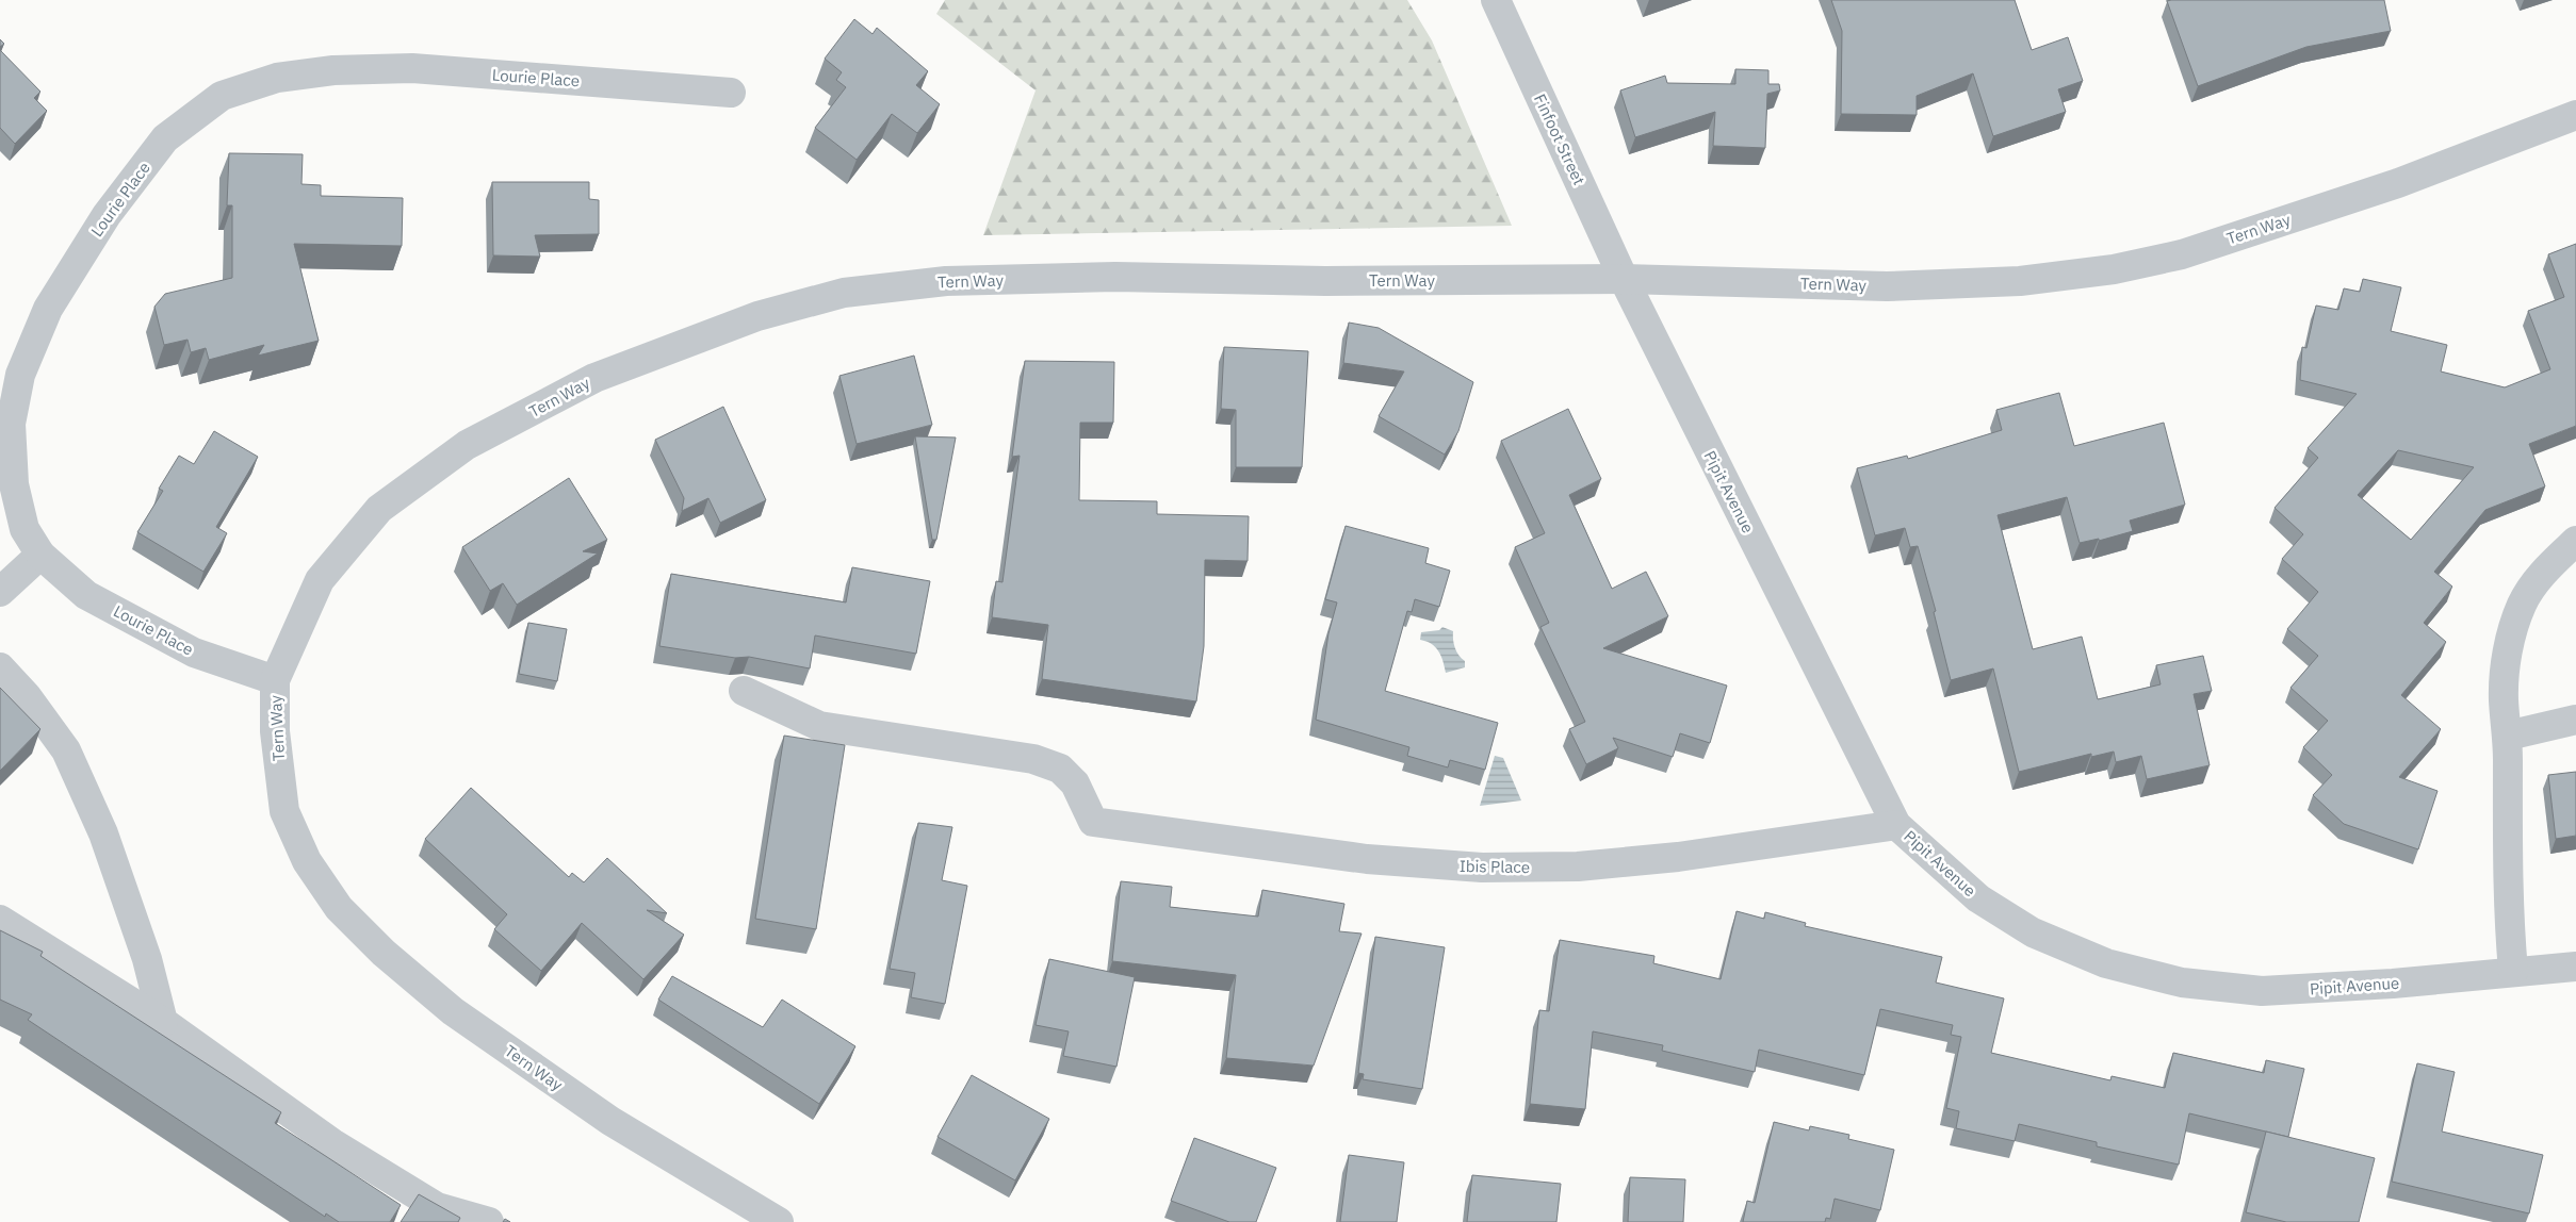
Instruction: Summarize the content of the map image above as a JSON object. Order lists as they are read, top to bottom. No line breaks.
{"streets":{"street":["Lourie Place","Finfoot Street","Tern Way","Pipit Avenue","Ibis Place"]},"crossings":[["Lourie Place","Tern Way"],["Finfoot Street","Tern Way"],["Finfoot Street","Pipit Avenue"],["Tern Way","Pipit Avenue"],["Pipit Avenue","Ibis Place"]]}
